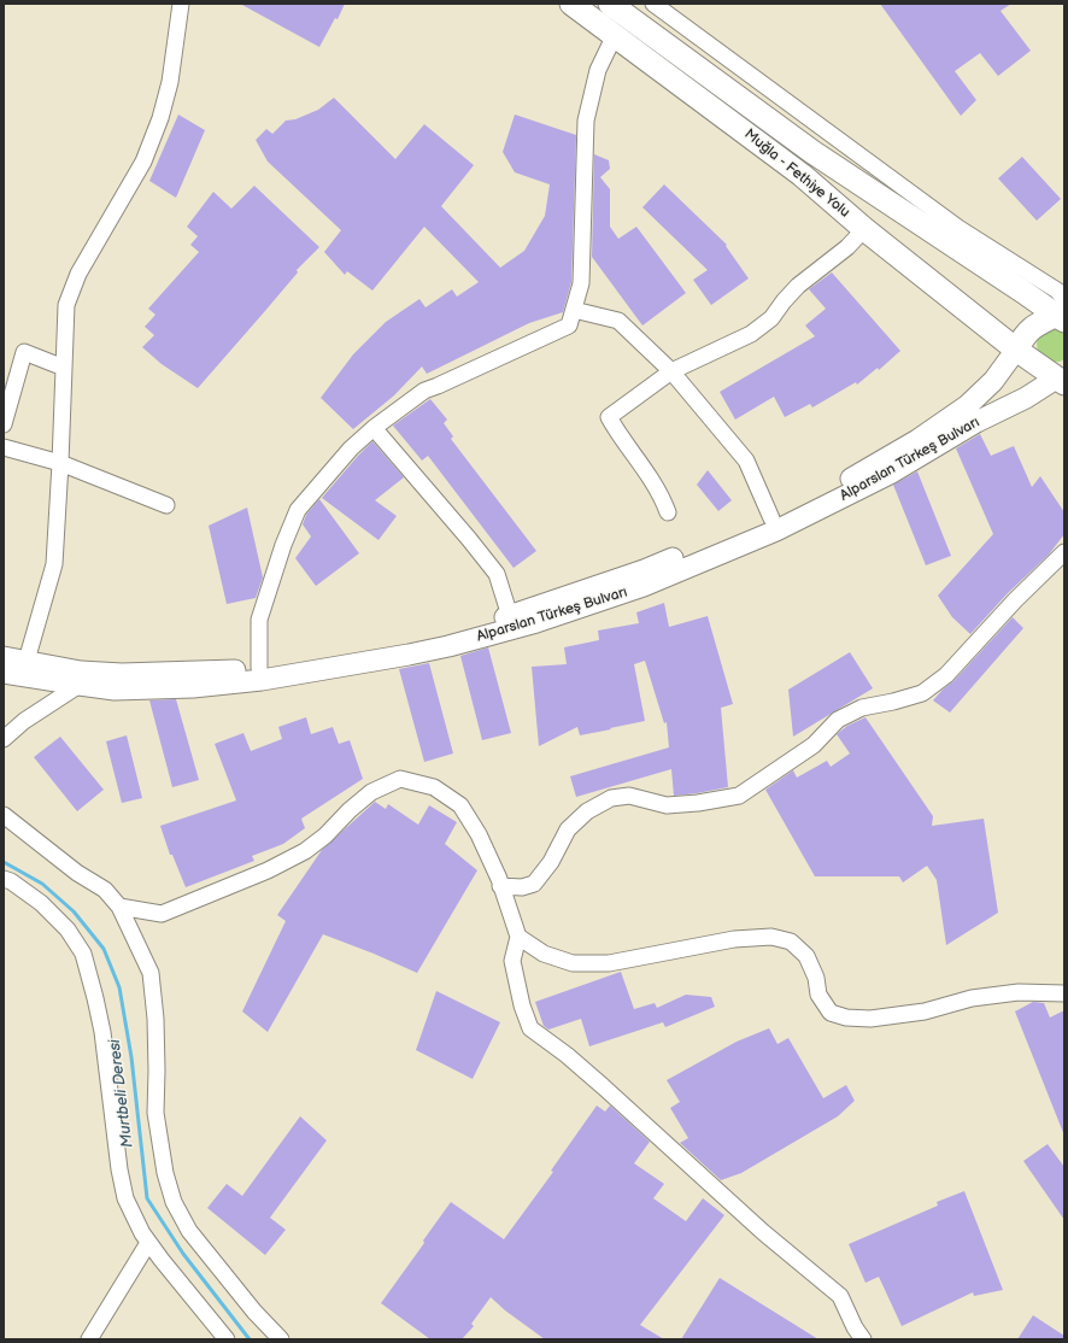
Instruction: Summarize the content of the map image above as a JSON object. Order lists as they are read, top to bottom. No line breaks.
{"streets":{"highway":["Muğla - Fethiye Yolu"],"main road":["Alparslan Türkeş Bulvarı"]},"crossings":[["Muğla - Fethiye Yolu","Alparslan Türkeş Bulvarı"]],"water":["Murtbeli Deresi"]}
